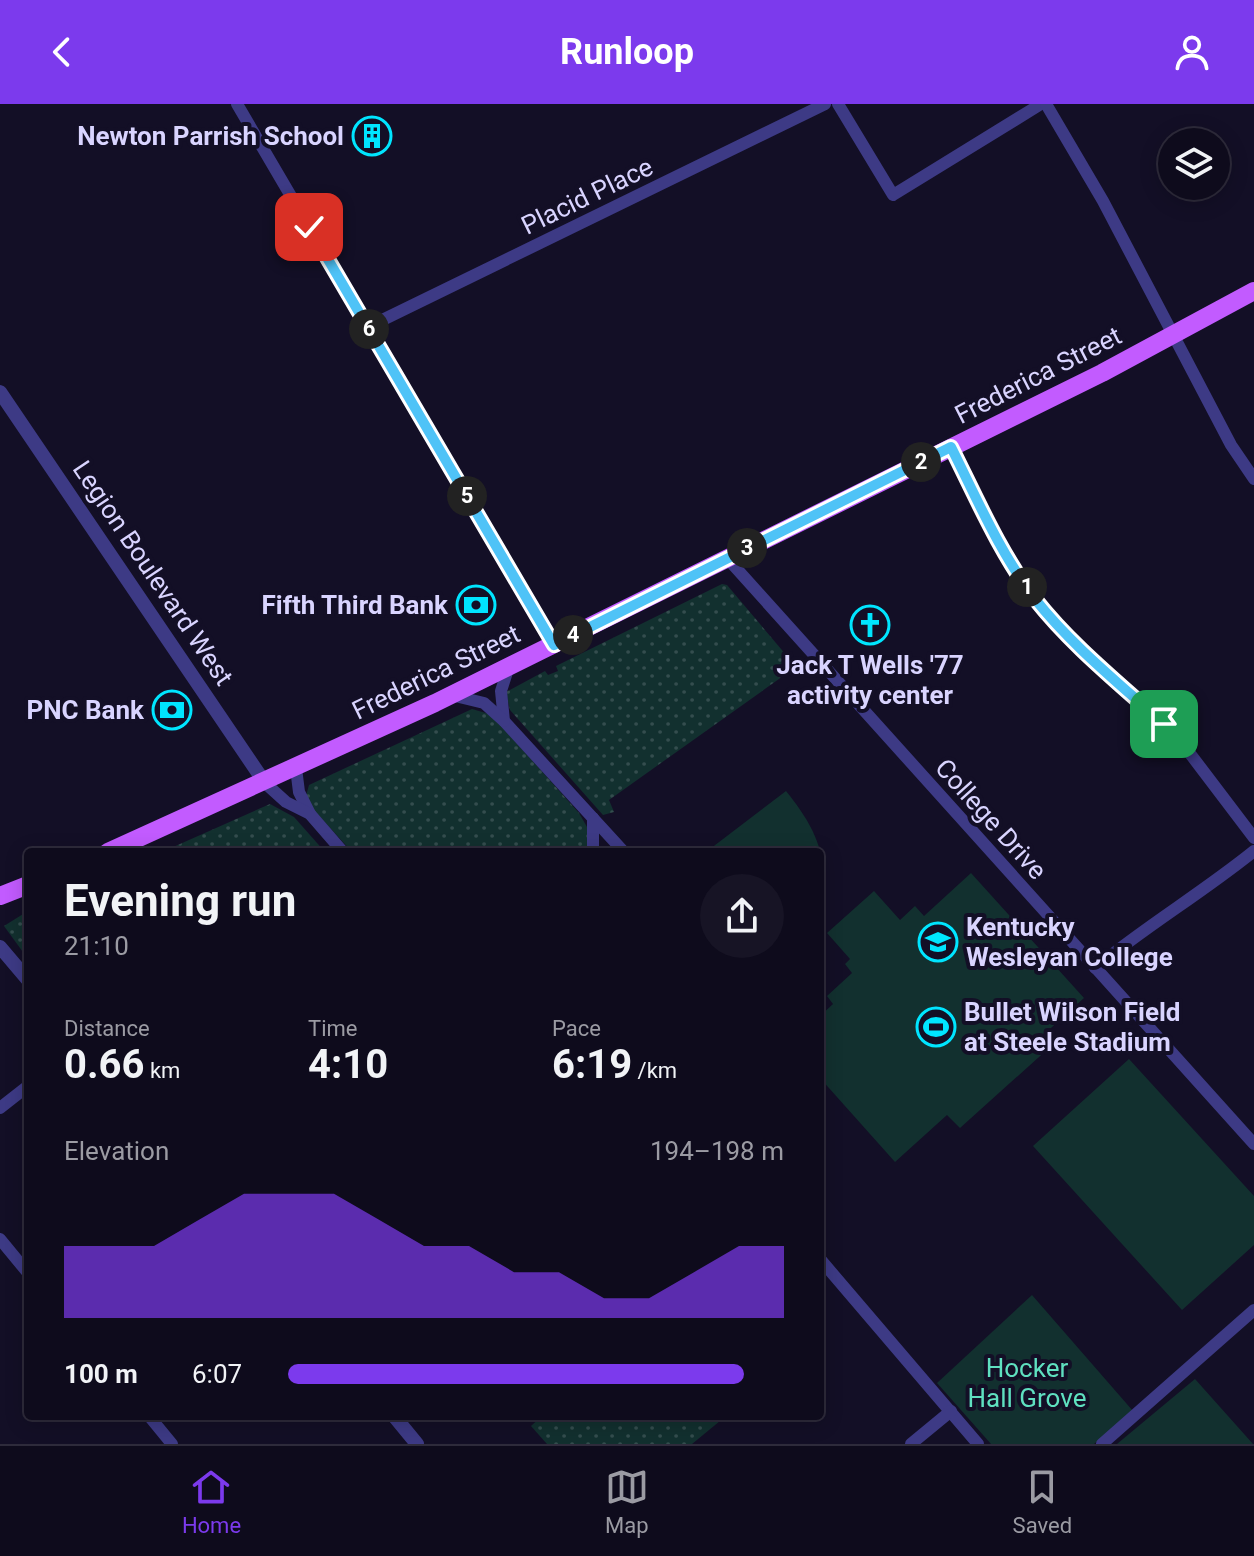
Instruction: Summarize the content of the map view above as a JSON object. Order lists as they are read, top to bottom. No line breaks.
{"streets":{"main road":["Frederica Street"],"street":["Placid Place","Legion Boulevard West","College Drive"]},"crossings":[["Frederica Street","Legion Boulevard West"],["Frederica Street","College Drive"]],"parks":["Hocker Hall Grove"],"places":{"building":["Newton Parrish School"],"bank":["Fifth Third Bank","PNC Bank"],"church":["Jack T Wells '77 activity center"],"school or university":["Kentucky Wesleyan College"],"sports":["Bullet Wilson Field at Steele Stadium"]},"page":{"header":"Runloop","pins":["6","2","5","3","1","4"],"heading":["Evening run","21:10"],"stats":[["Distance","0.66 km"],["Time","4:10"],["Pace","6:19 /km"]],"chart":["Elevation","194–198 m"],"list":[{"name":"100 m","note":"6:07"}],"tabs":["Home","Map","Saved"]}}
